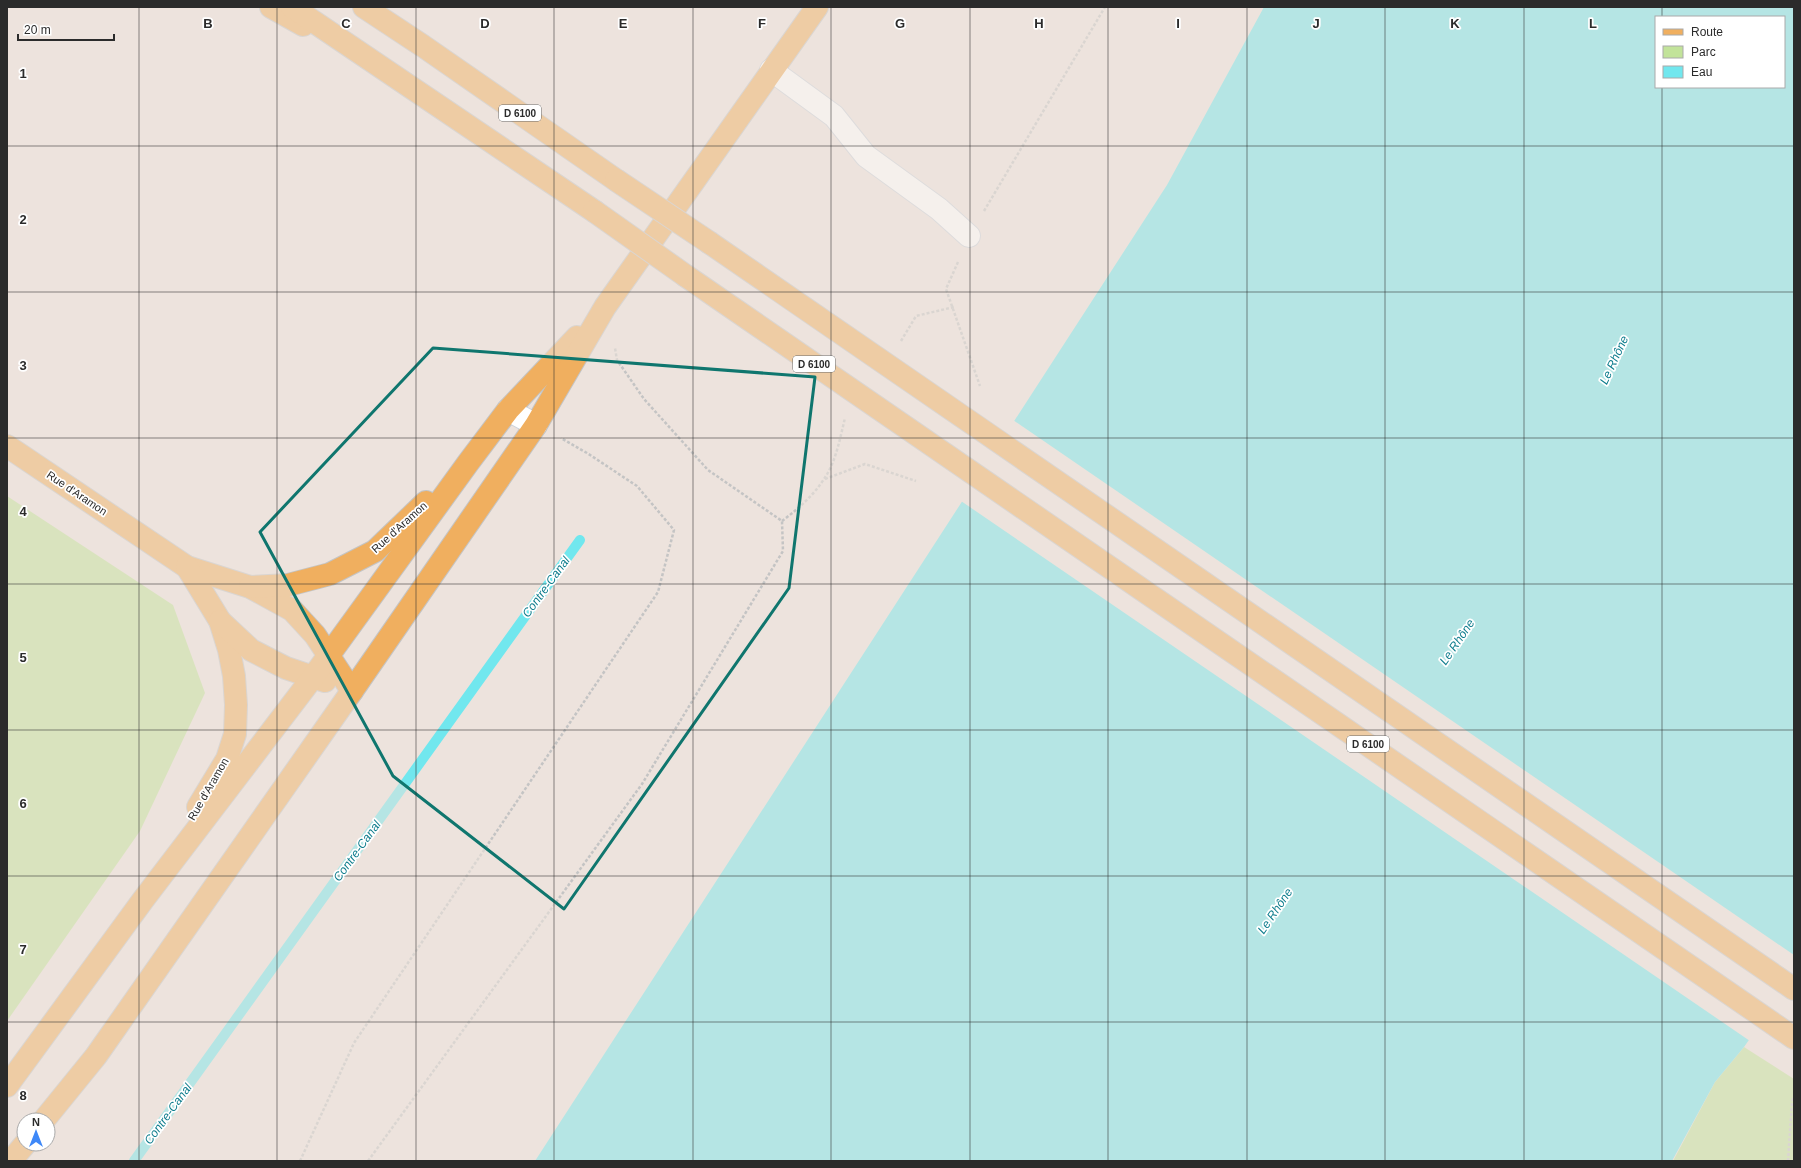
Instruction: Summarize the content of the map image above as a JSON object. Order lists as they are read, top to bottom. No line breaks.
{"streets":{"main road":["D 6100","Rue d'Aramon"]},"water":["Le Rhône","Contre-Canal"],"legend":["Route","Parc","Eau"],"scale_bar":"20 m","north":"top","grid":{"columns":["B","C","D","E","F","G","H","I","J","K","L"],"rows":["1","2","3","4","5","6","7","8"]}}
